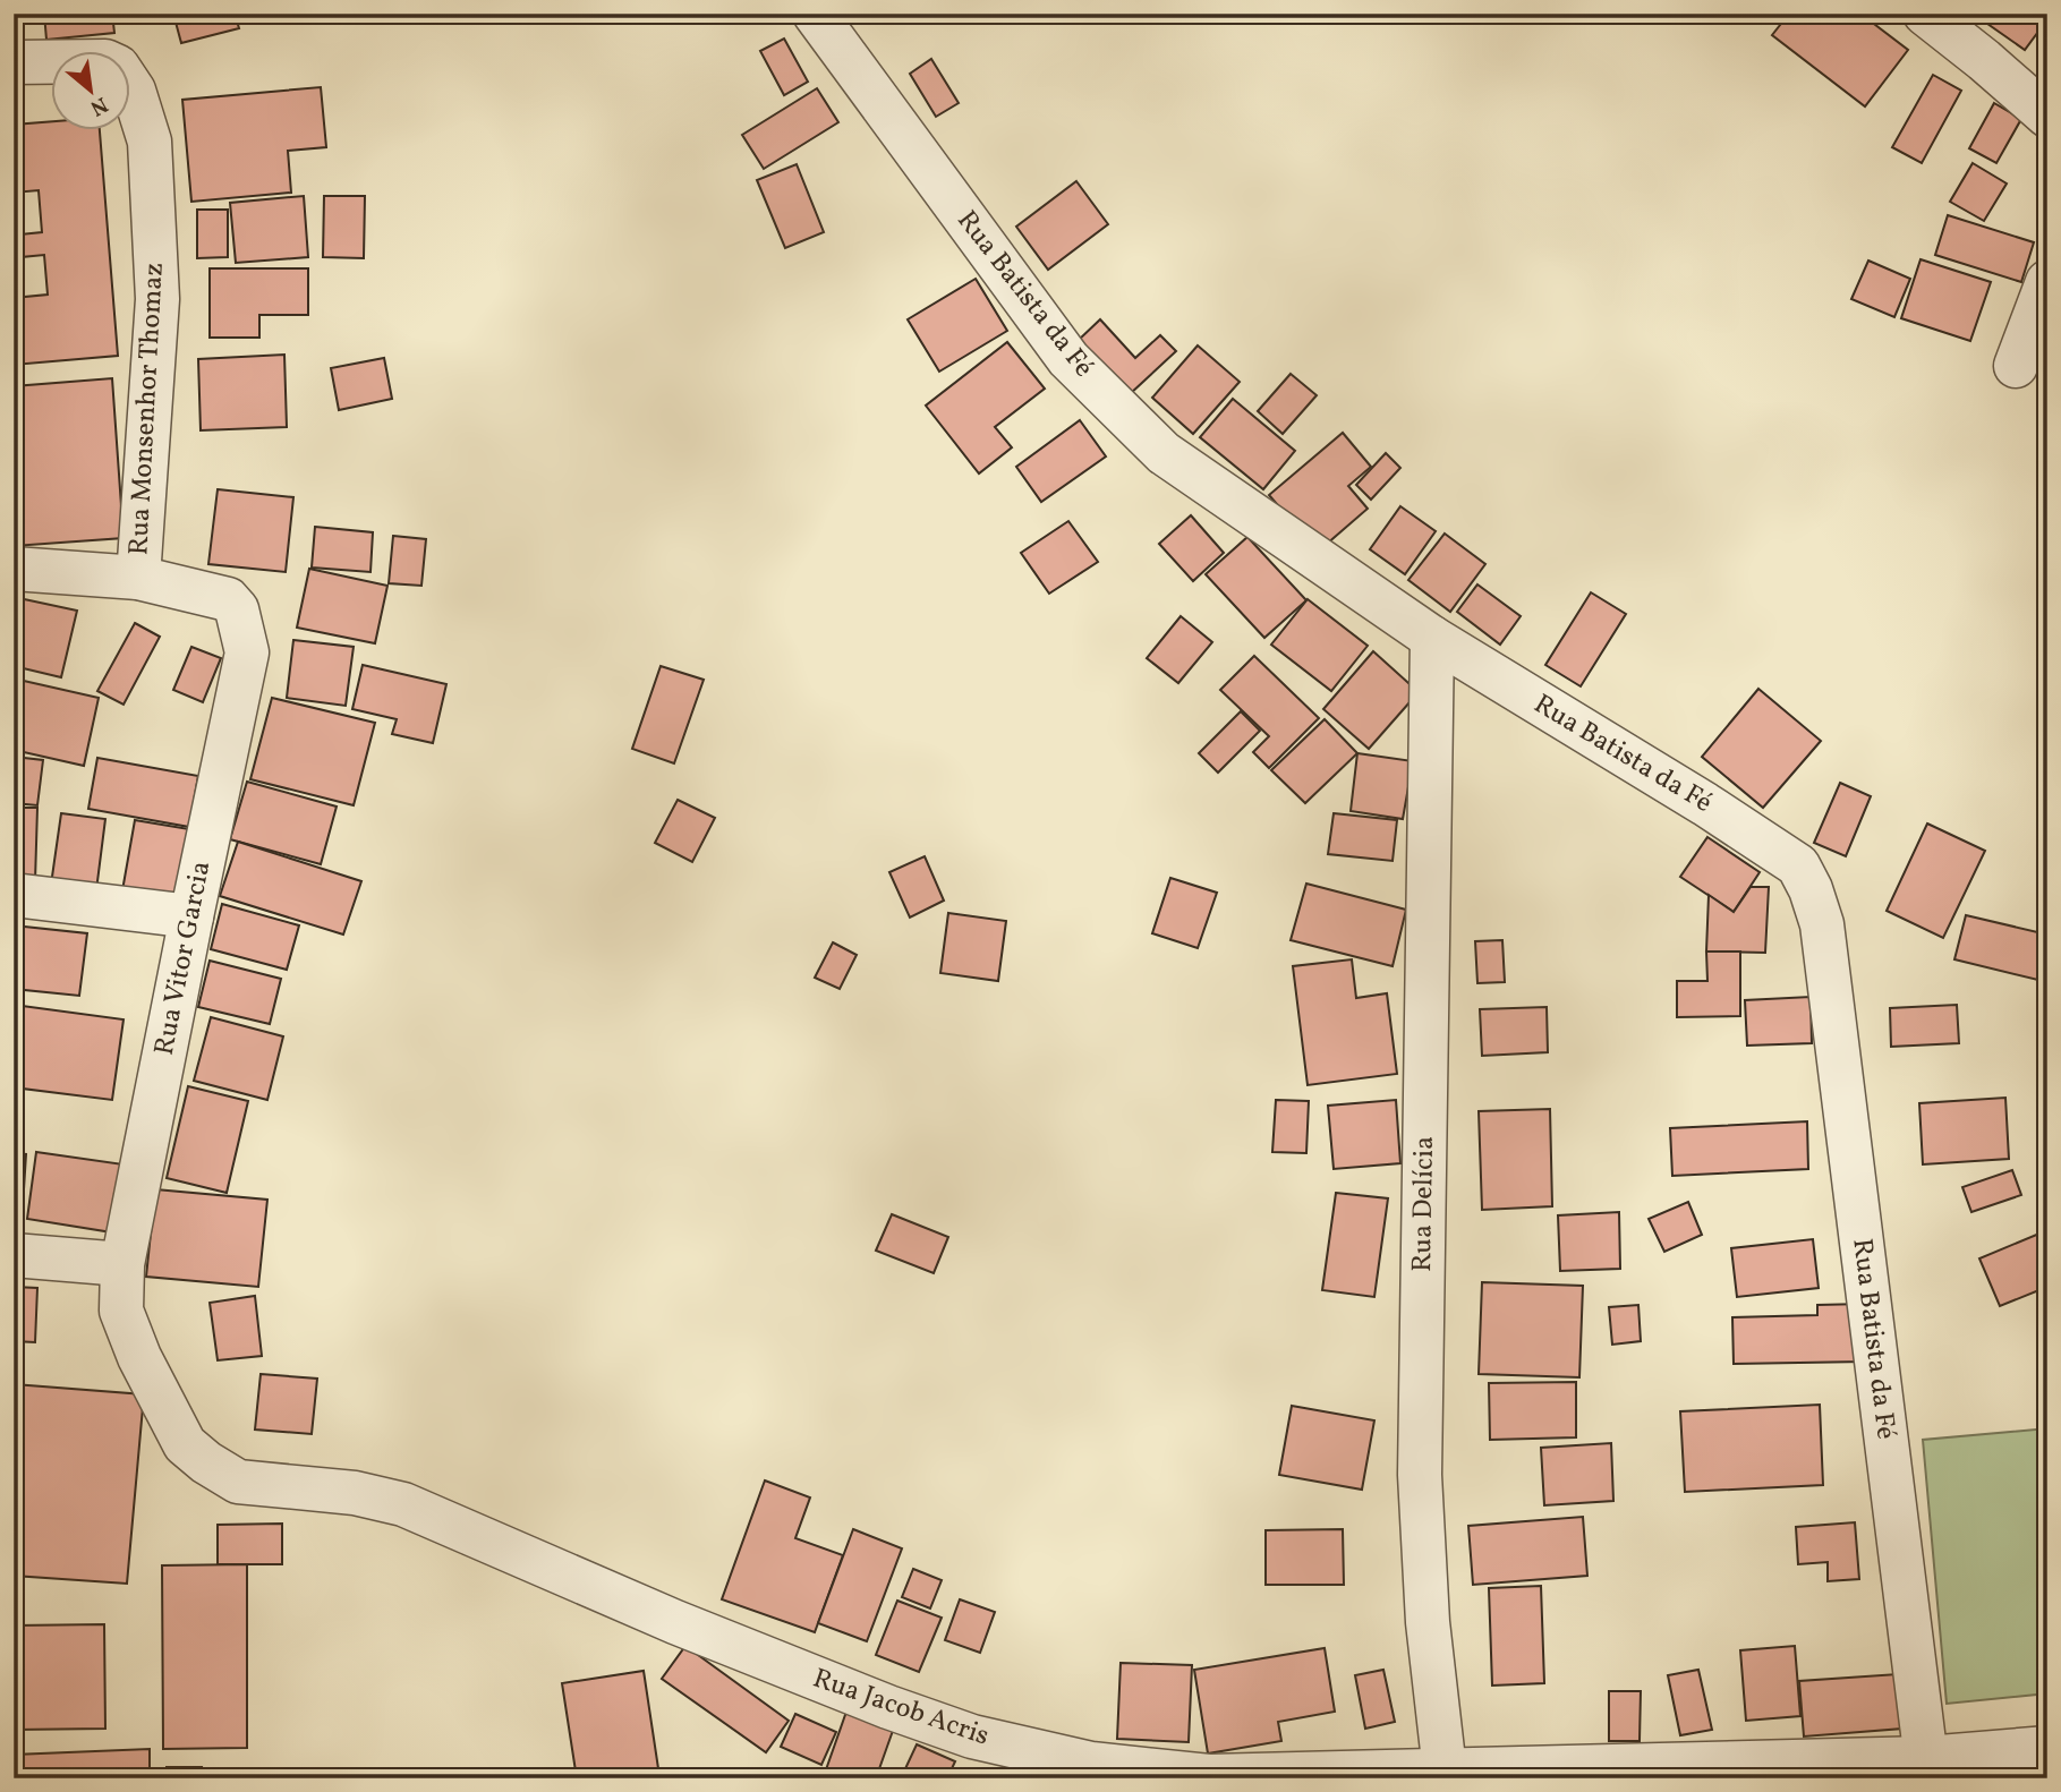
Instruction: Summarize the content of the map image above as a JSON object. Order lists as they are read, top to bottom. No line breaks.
{"streets":{"street":["Rua Batista da Fé","Rua Monsenhor Thomaz","Rua Vitor Garcia","Rua Delícia","Rua Jacob Acris"]},"crossings":[["Rua Batista da Fé","Rua Delícia"],["Rua Batista da Fé","Rua Jacob Acris"],["Rua Monsenhor Thomaz","Rua Vitor Garcia"],["Rua Vitor Garcia","Rua Jacob Acris"],["Rua Delícia","Rua Jacob Acris"]],"north":"bottom right"}
